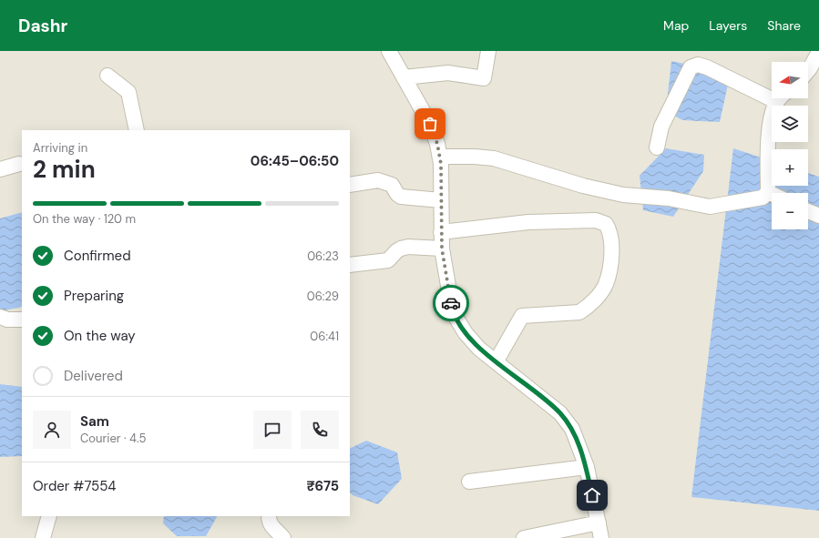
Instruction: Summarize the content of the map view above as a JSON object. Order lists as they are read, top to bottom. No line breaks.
{"north":"left","page":{"header":"Dashr","nav":["Map","Layers","Share"],"map_buttons":["+","−"],"heading":["2 min","Arriving in","06:45–06:50"],"panel":["Sam","Courier · 4.5","Order #7554","₹675"],"bar":"On the way · 120 m","list":[["Confirmed","06:23"],["Preparing","06:29"],["On the way","06:41"],"Delivered"]}}
